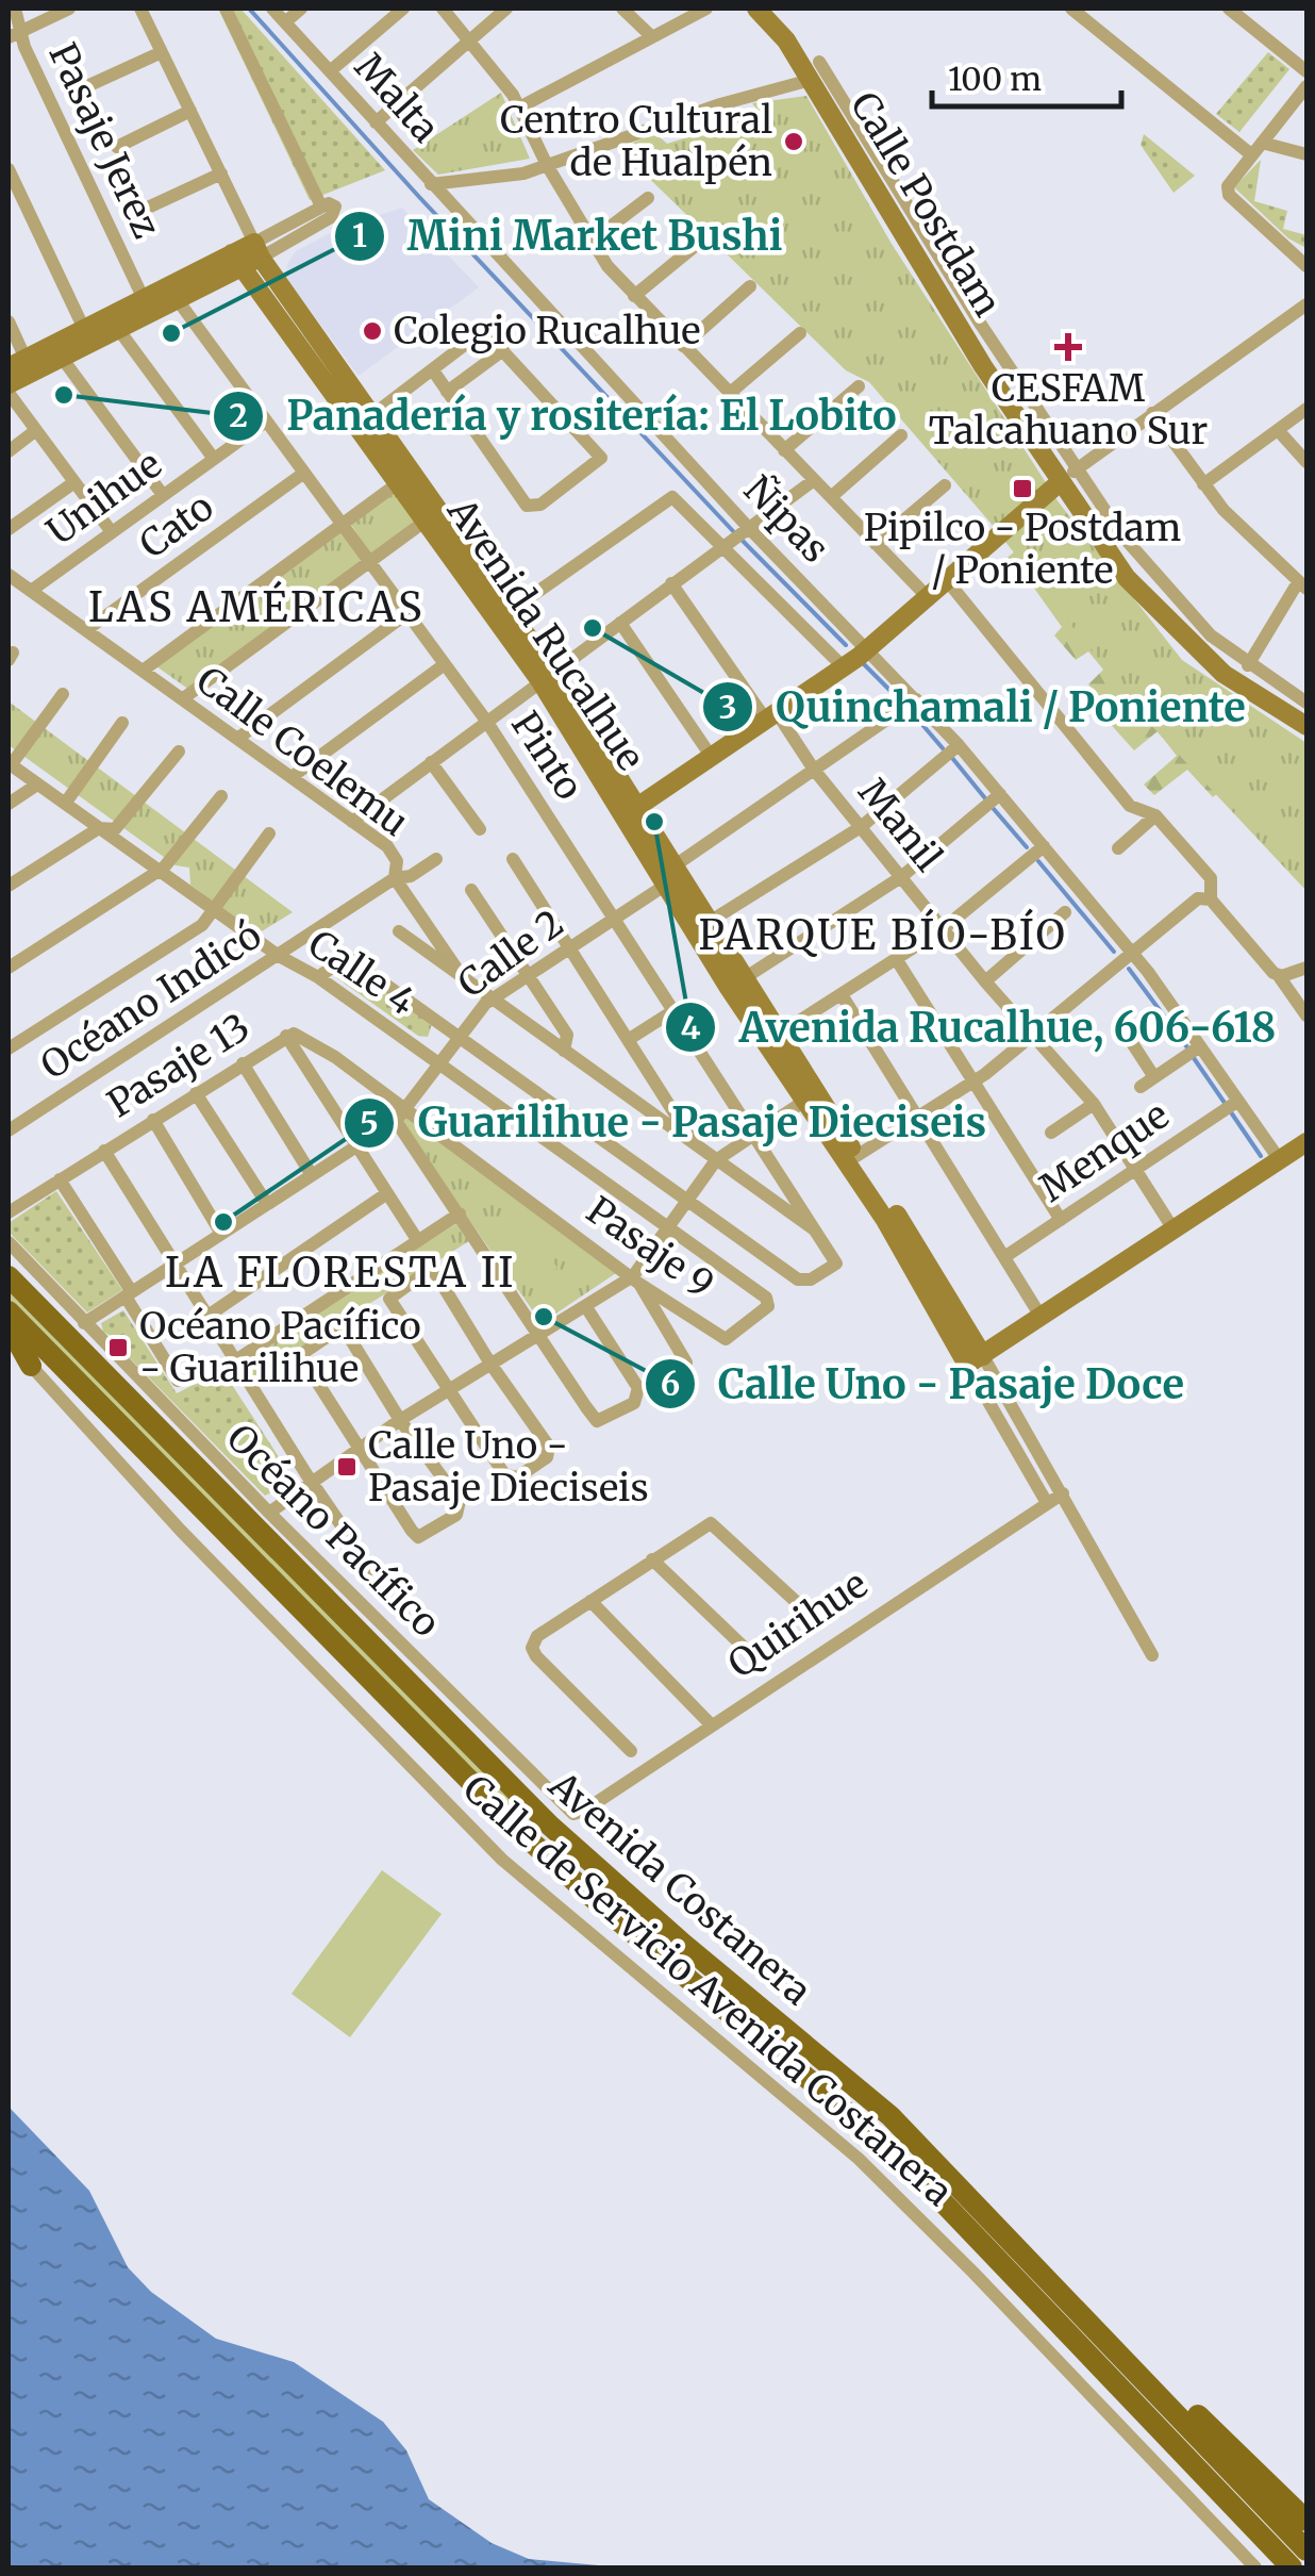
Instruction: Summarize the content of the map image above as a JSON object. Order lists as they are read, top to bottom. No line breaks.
{"streets":{"main road":["Avenida Costanera"],"street":["Malta","Pasaje Jerez","Calle Postdam","Unihue","Ñipas","Cato","Avenida Rucalhue","Calle Coelemu","Pinto","Manil","Calle 2","Calle 4","Océano Indicó","Pasaje 13","Menque","Pasaje 9","Océano Pacífico","Quirihue","Calle de Servicio Avenida Costanera"]},"crossings":[["Malta","Ñipas"],["Unihue","Calle Coelemu"],["Unihue","Pinto"],["Ñipas","Avenida Rucalhue"],["Ñipas","Calle 2"],["Ñipas","Menque"],["Cato","Calle Coelemu"],["Cato","Pinto"],["Avenida Rucalhue","Calle 2"],["Avenida Rucalhue","Quirihue"],["Calle Coelemu","Océano Indicó"],["Pinto","Calle 2"],["Manil","Calle 2"],["Manil","Menque"],["Calle 2","Calle 4"],["Calle 2","Pasaje 13"],["Calle 2","Pasaje 9"],["Calle 2","Océano Pacífico"],["Calle 4","Océano Indicó"],["Calle 4","Pasaje 9"],["Pasaje 13","Pasaje 9"],["Océano Pacífico","Quirihue"]],"districts":["LAS AMÉRICAS","PARQUE BÍO-BÍO","LA FLORESTA II"],"places":{"other":["Centro Cultural de Hualpén","Colegio Rucalhue","Mini Market Bushi","Panadería y rositería: El Lobito","Quinchamali / Poniente","Avenida Rucalhue, 606-618","Guarilihue - Pasaje Dieciseis","Calle Uno - Pasaje Doce"],"health":["CESFAM Talcahuano Sur"],"transit":["Pipilco - Postdam / Poniente","Océano Pacífico - Guarilihue","Calle Uno - Pasaje Dieciseis"]},"scale_bar":"100 m"}
